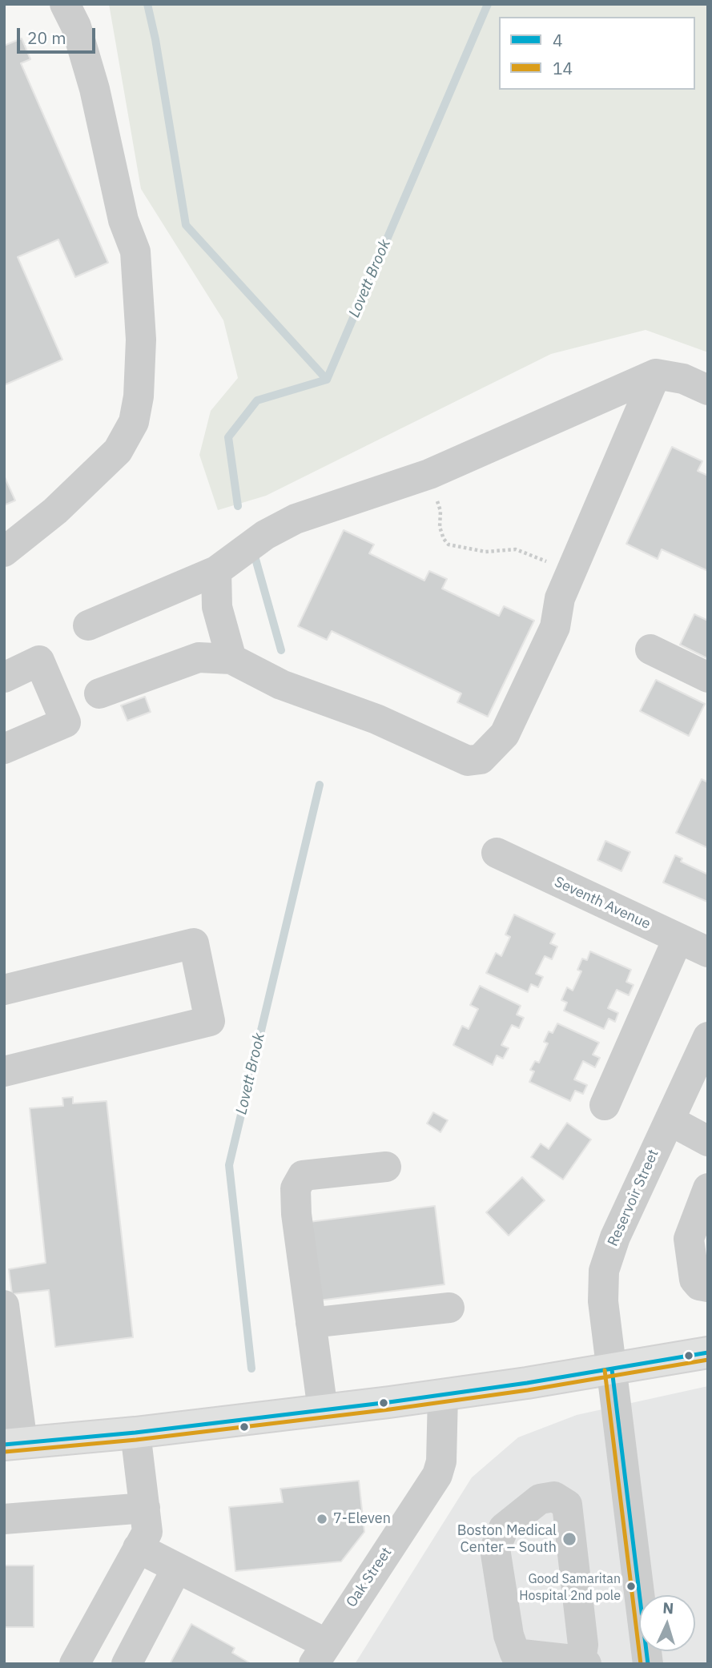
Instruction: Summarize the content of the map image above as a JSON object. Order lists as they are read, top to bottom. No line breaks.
{"streets":{"street":["Seventh Avenue","Reservoir Street","Oak Street"]},"water":["Lovett Brook"],"places":["7-Eleven","Boston Medical Center – South","Good Samaritan Hospital 2nd pole"],"lines":["transit line 4","transit line 14"],"legend":["4","14"],"scale_bar":"20 m","north":"top"}
